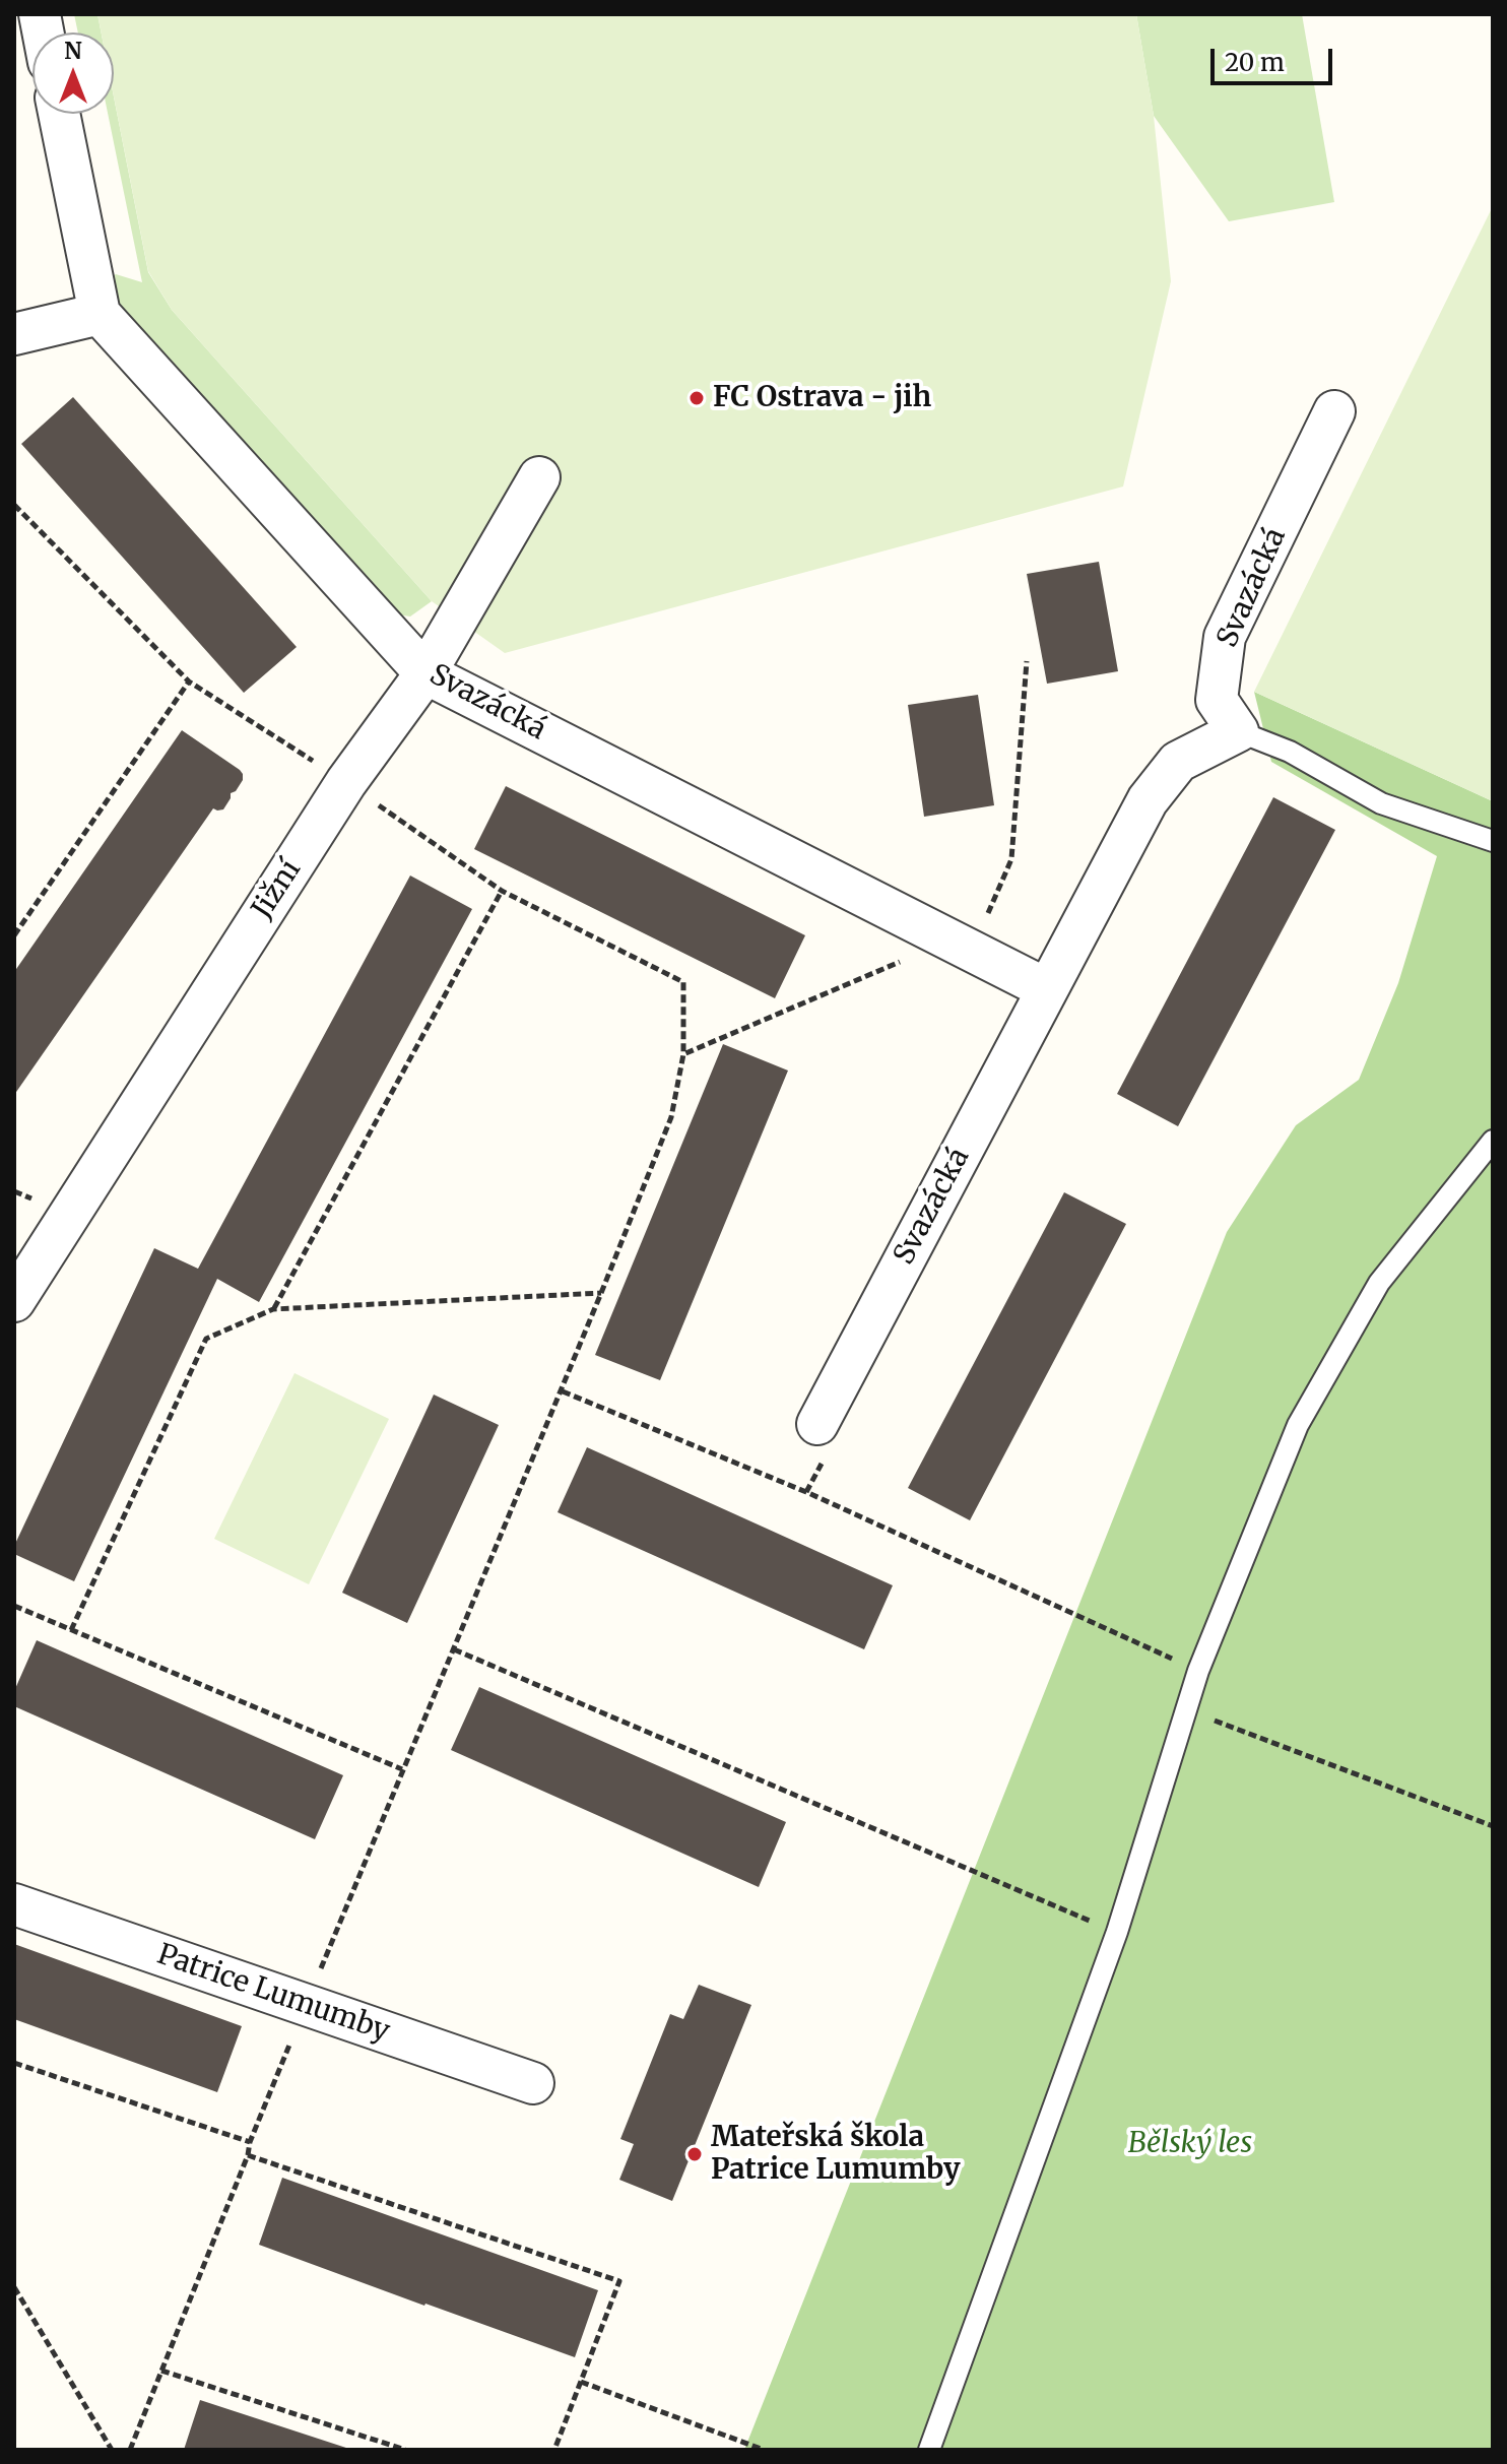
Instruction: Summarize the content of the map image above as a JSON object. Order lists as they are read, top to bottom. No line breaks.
{"streets":{"street":["Svazácká","Jižní","Patrice Lumumby"]},"crossings":[["Svazácká","Jižní"]],"parks":["Bělský les"],"places":["FC Ostrava - jih","Mateřská škola Patrice Lumumby"],"scale_bar":"20 m","north":"top"}
